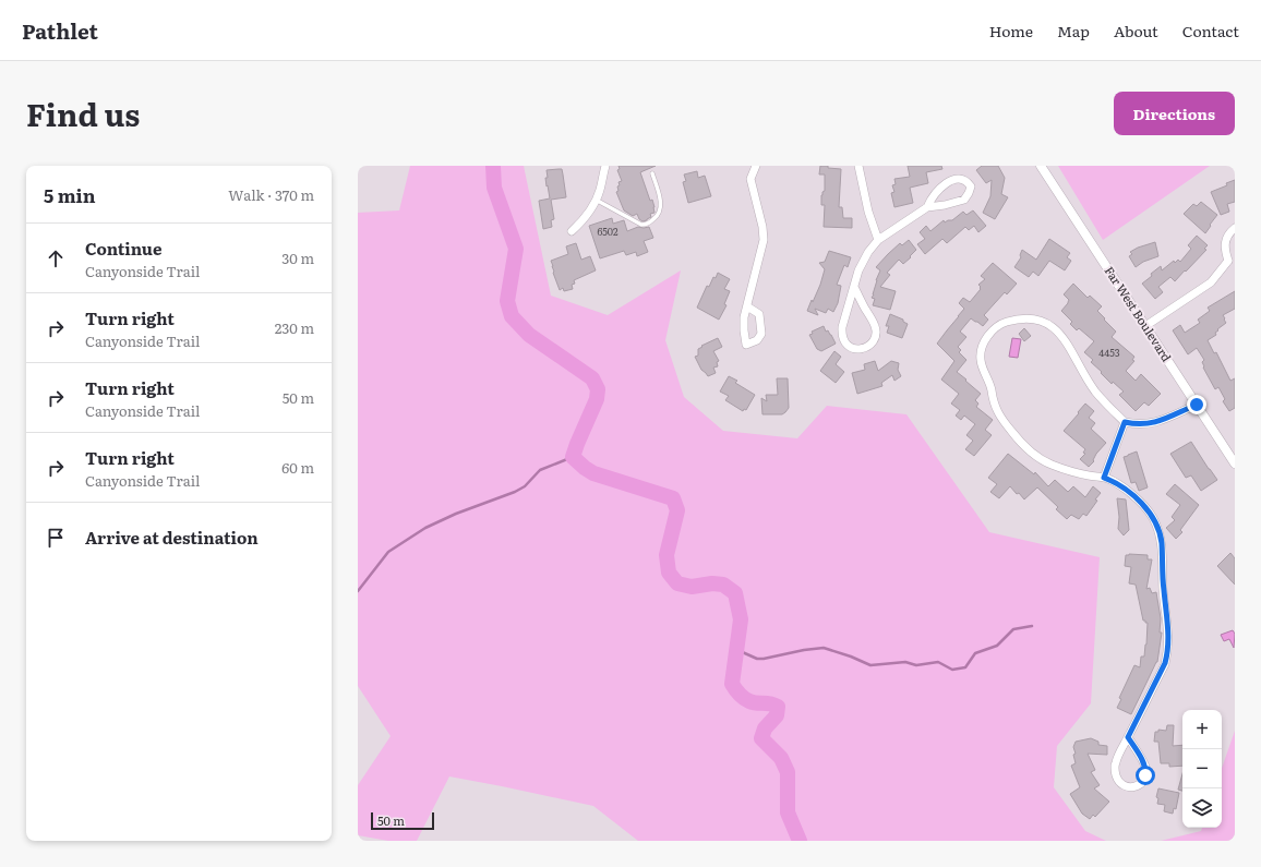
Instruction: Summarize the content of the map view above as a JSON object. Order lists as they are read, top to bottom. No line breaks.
{"streets":{"street":["Far West Boulevard"]},"house_numbers":["6502","4453"],"scale_bar":"50 m","page":{"header":"Pathlet","nav":["Home","Map","About","Contact"],"title":"Find us","buttons":"Directions","heading":["5 min","Walk · 370 m"],"list":[["Continue","Canyonside Trail","30 m"],["Turn right","Canyonside Trail","230 m"],["Turn right","Canyonside Trail","50 m"],["Turn right","Canyonside Trail","60 m"],"Arrive at destination"],"map_buttons":["+","−"],"scale":"50 m"}}
